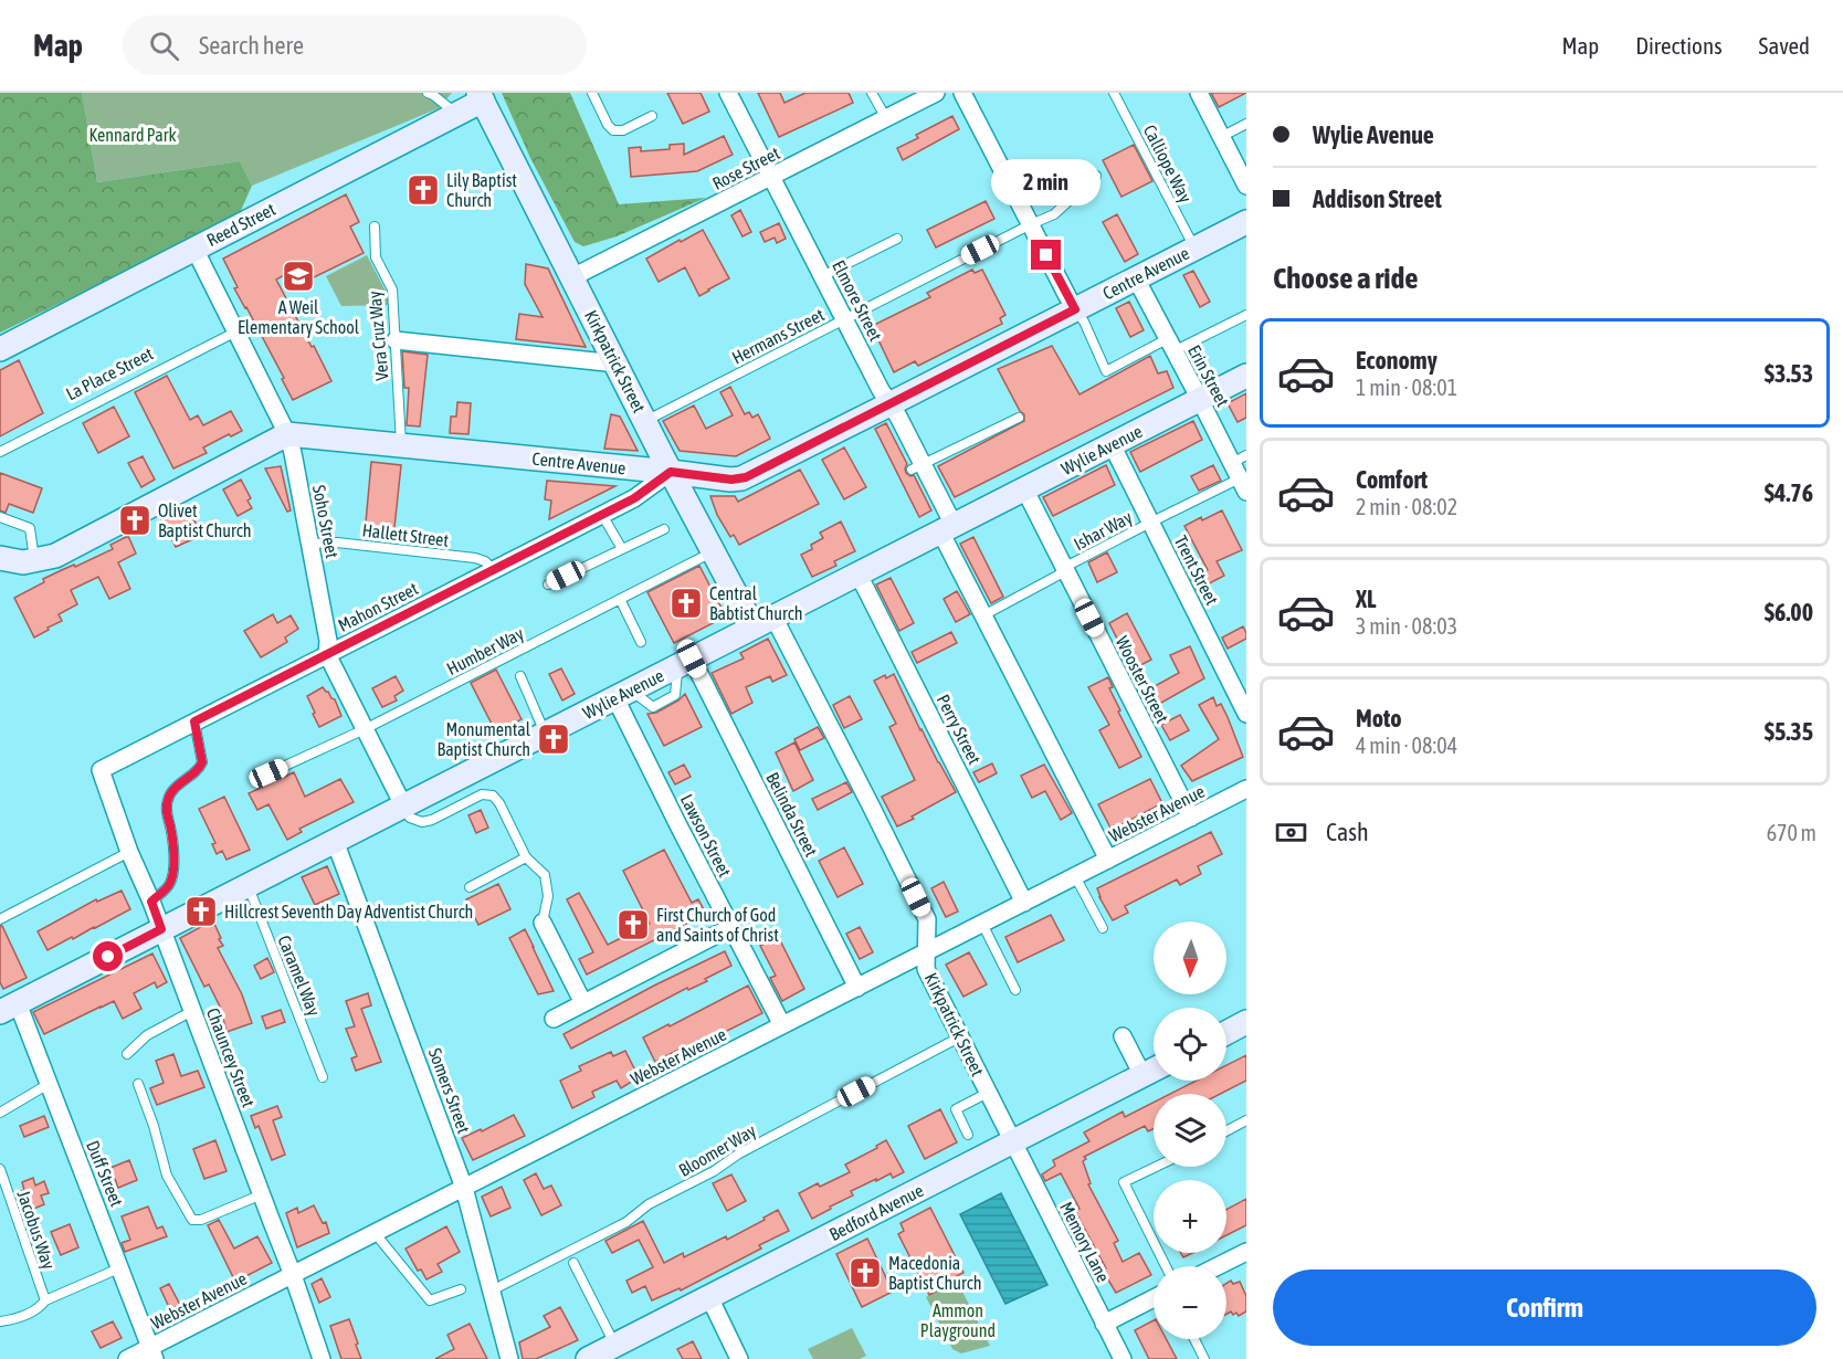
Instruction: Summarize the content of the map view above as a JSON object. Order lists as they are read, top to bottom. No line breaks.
{"streets":{"street":["Rose Street","Reed Street","Centre Avenue","Elmore Street","Kirkpatrick Street","Erin Street","Wylie Avenue","Soho Street","Trent Street","Mahon Street","Wooster Street","Perry Street","Webster Avenue","Belinda Street","Lawson Street","Chauncey Street","Somers Street","Duff Street","Bedford Avenue","Memory Lane"],"lane":["Calliope Way","Vera Cruz Way","Hermans Street","La Place Street","Ishar Way","Hallett Street","Humber Way","Caramel Way","Bloomer Way","Jacobus Way"]},"crossings":[["Calliope Way","Centre Avenue"],["Rose Street","Elmore Street"],["Rose Street","Kirkpatrick Street"],["Reed Street","Kirkpatrick Street"],["Reed Street","Soho Street"],["Centre Avenue","Elmore Street"],["Centre Avenue","Vera Cruz Way"],["Centre Avenue","Kirkpatrick Street"],["Centre Avenue","Erin Street"],["Centre Avenue","Soho Street"],["Centre Avenue","Mahon Street"],["Elmore Street","Hermans Street"],["Elmore Street","Wylie Avenue"],["Elmore Street","Ishar Way"],["Elmore Street","Webster Avenue"],["Hermans Street","Kirkpatrick Street"],["Kirkpatrick Street","Wylie Avenue"],["Kirkpatrick Street","Mahon Street"],["Kirkpatrick Street","Humber Way"],["Kirkpatrick Street","Webster Avenue"],["Kirkpatrick Street","Bloomer Way"],["Kirkpatrick Street","Bedford Avenue"],["Kirkpatrick Street","Memory Lane"],["La Place Street","Soho Street"],["Erin Street","Wylie Avenue"],["Erin Street","Ishar Way"],["Wylie Avenue","Soho Street"],["Wylie Avenue","Trent Street"],["Wylie Avenue","Wooster Street"],["Wylie Avenue","Perry Street"],["Wylie Avenue","Belinda Street"],["Wylie Avenue","Lawson Street"],["Wylie Avenue","Caramel Way"],["Wylie Avenue","Chauncey Street"],["Wylie Avenue","Somers Street"],["Wylie Avenue","Duff Street"],["Soho Street","Hallett Street"],["Soho Street","Mahon Street"],["Soho Street","Humber Way"],["Ishar Way","Trent Street"],["Ishar Way","Wooster Street"],["Hallett Street","Mahon Street"],["Mahon Street","Chauncey Street"],["Wooster Street","Webster Avenue"],["Perry Street","Webster Avenue"],["Webster Avenue","Belinda Street"],["Webster Avenue","Lawson Street"],["Webster Avenue","Chauncey Street"],["Webster Avenue","Somers Street"],["Webster Avenue","Duff Street"],["Somers Street","Bloomer Way"],["Bedford Avenue","Memory Lane"]],"parks":["Kennard Park","Ammon Playground"],"places":{"church":["Lily Baptist Church","Olivet Baptist Church","Central Babtist Church","Monumental Baptist Church","Hillcrest Seventh Day Adventist Church","First Church of God and Saints of Christ","Macedonia Baptist Church"],"school or university":["A Weil Elementary School"]},"north":"bottom","page":{"header":"Map","search":"Search here","nav":["Map","Directions","Saved"],"banner":["Wylie Avenue","Addison Street"],"bubble":"2 min","heading":"Choose a ride","list":[{"name":"Economy","note":"1 min · 08:01","value":"$3.53"},{"name":"Comfort","note":"2 min · 08:02","value":"$4.76"},{"name":"XL","note":"3 min · 08:03","value":"$6.00"},{"name":"Moto","note":"4 min · 08:04","value":"$5.35"}],"pay":["Cash","670 m"],"map_buttons":["+","−"],"buttons":"Confirm"}}
